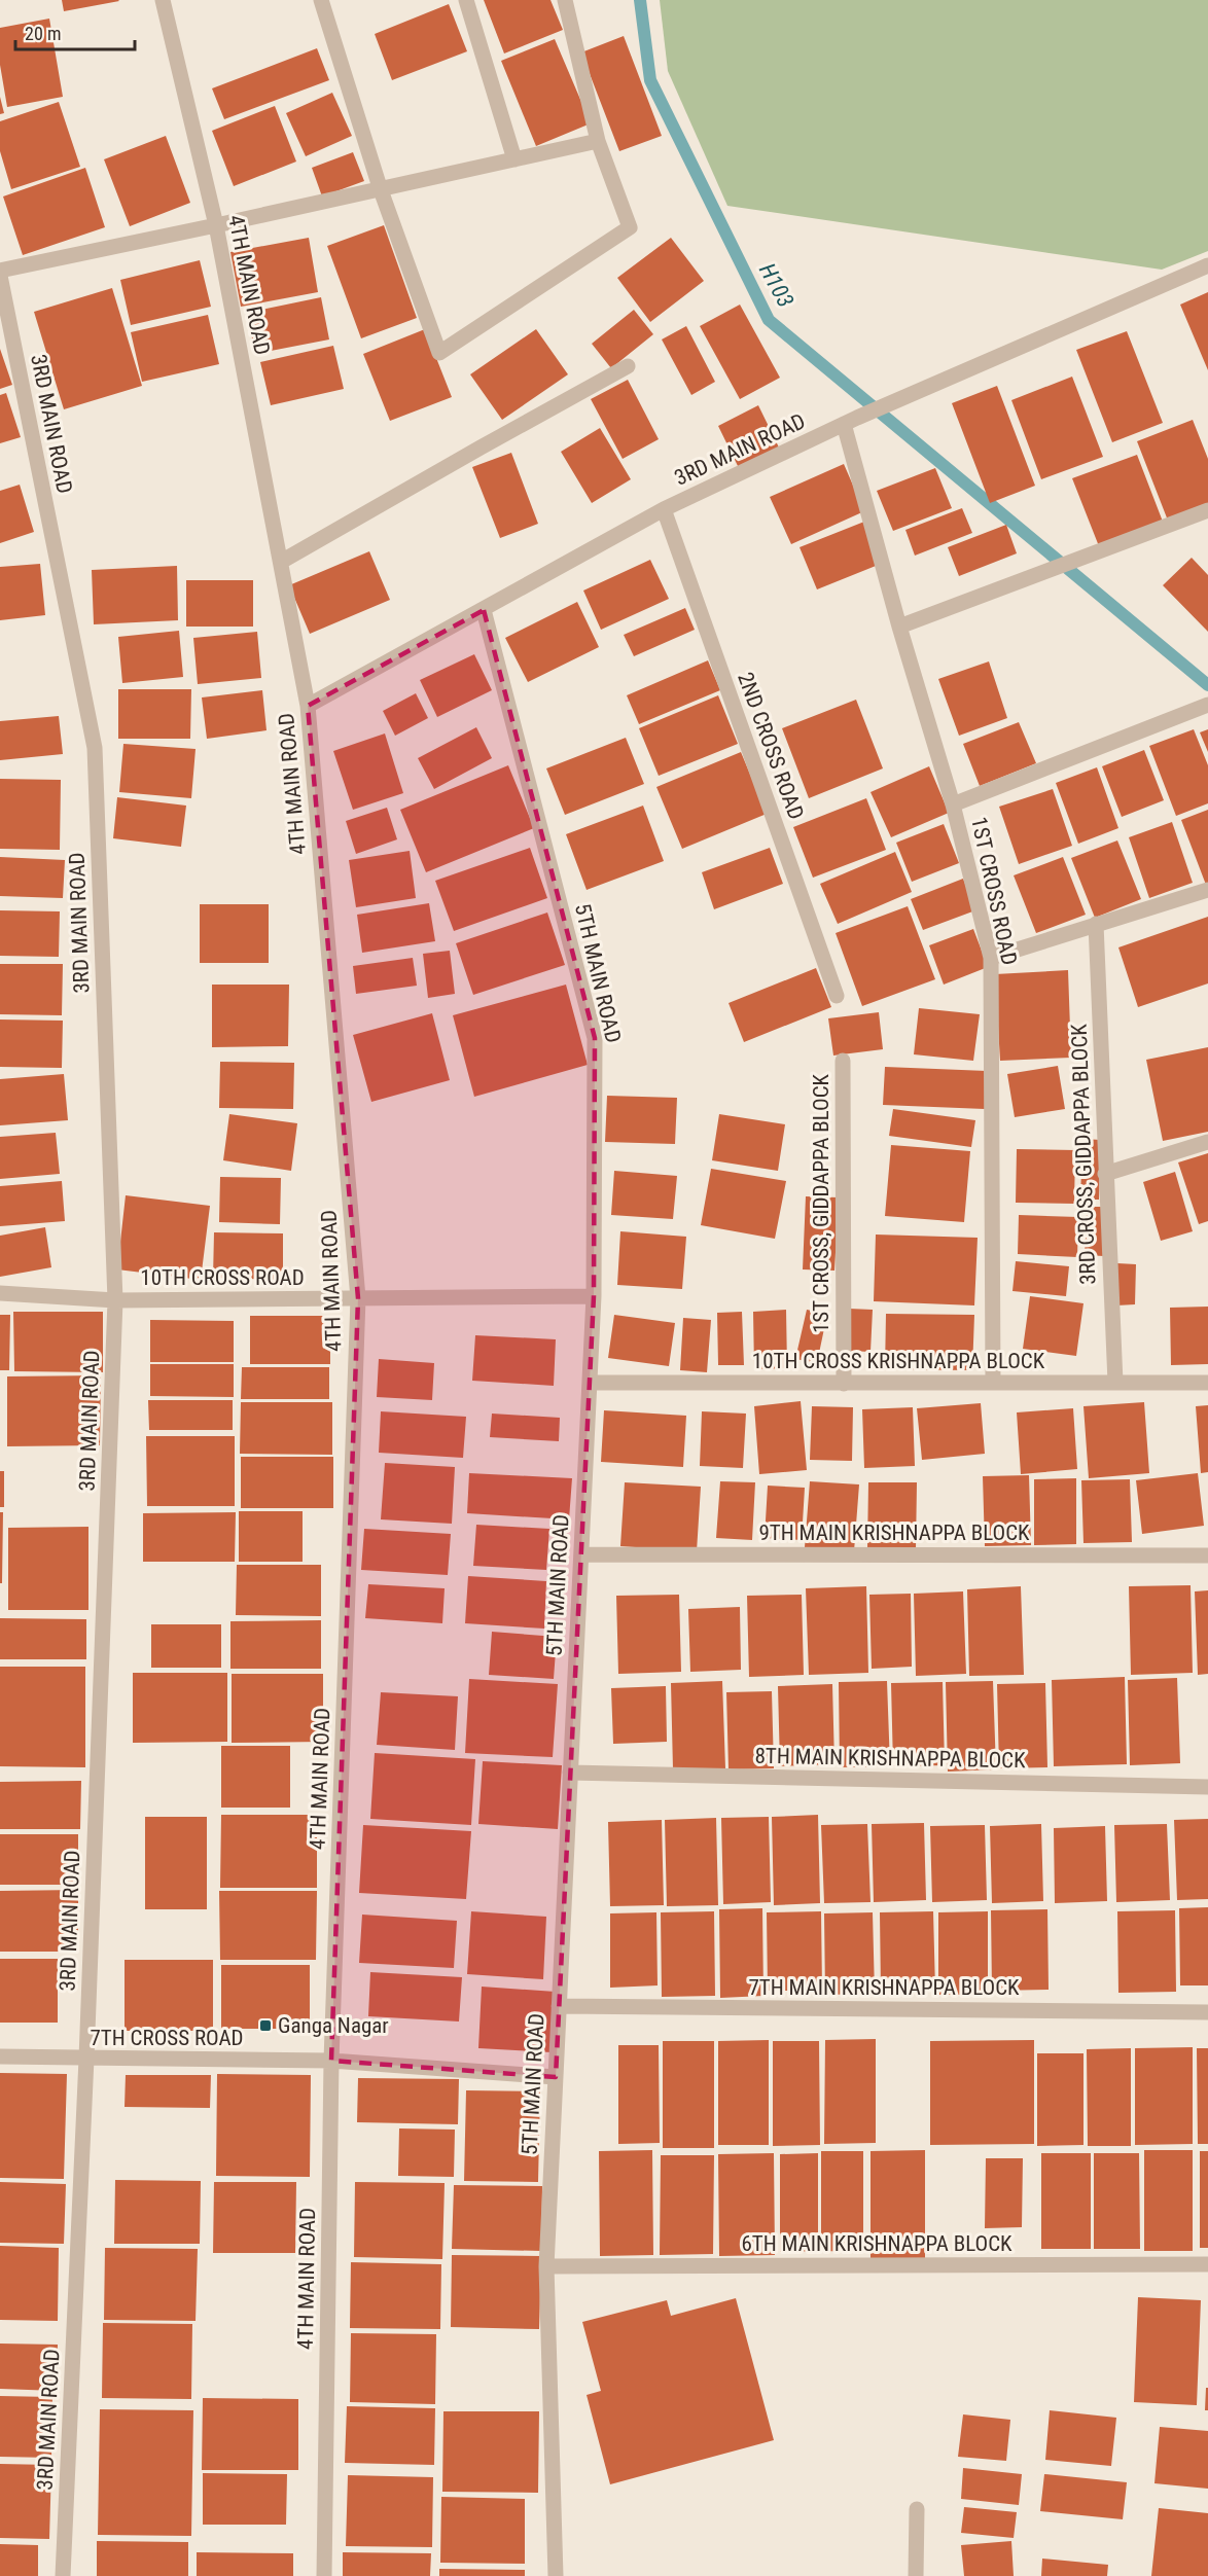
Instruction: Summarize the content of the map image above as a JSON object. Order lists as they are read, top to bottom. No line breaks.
{"streets":{"street":["4TH MAIN ROAD","3RD MAIN ROAD","2ND CROSS ROAD","1ST CROSS ROAD","5TH MAIN ROAD","3RD CROSS, GIDDAPPA BLOCK","1ST CROSS, GIDDAPPA BLOCK","10TH CROSS ROAD","10TH CROSS KRISHNAPPA BLOCK","9TH MAIN KRISHNAPPA BLOCK","8TH MAIN KRISHNAPPA BLOCK","7TH MAIN KRISHNAPPA BLOCK","7TH CROSS ROAD","6TH MAIN KRISHNAPPA BLOCK"]},"crossings":[["4TH MAIN ROAD","3RD MAIN ROAD"],["4TH MAIN ROAD","10TH CROSS ROAD"],["4TH MAIN ROAD","7TH CROSS ROAD"],["3RD MAIN ROAD","2ND CROSS ROAD"],["3RD MAIN ROAD","1ST CROSS ROAD"],["3RD MAIN ROAD","5TH MAIN ROAD"],["3RD MAIN ROAD","10TH CROSS ROAD"],["3RD MAIN ROAD","7TH CROSS ROAD"],["1ST CROSS ROAD","10TH CROSS KRISHNAPPA BLOCK"],["5TH MAIN ROAD","10TH CROSS ROAD"],["5TH MAIN ROAD","10TH CROSS KRISHNAPPA BLOCK"],["5TH MAIN ROAD","9TH MAIN KRISHNAPPA BLOCK"],["5TH MAIN ROAD","8TH MAIN KRISHNAPPA BLOCK"],["5TH MAIN ROAD","7TH MAIN KRISHNAPPA BLOCK"],["5TH MAIN ROAD","7TH CROSS ROAD"],["5TH MAIN ROAD","6TH MAIN KRISHNAPPA BLOCK"],["3RD CROSS, GIDDAPPA BLOCK","10TH CROSS KRISHNAPPA BLOCK"],["1ST CROSS, GIDDAPPA BLOCK","10TH CROSS KRISHNAPPA BLOCK"]],"water":["H103"],"places":{"transit":["Ganga Nagar"]},"scale_bar":"20 m"}
